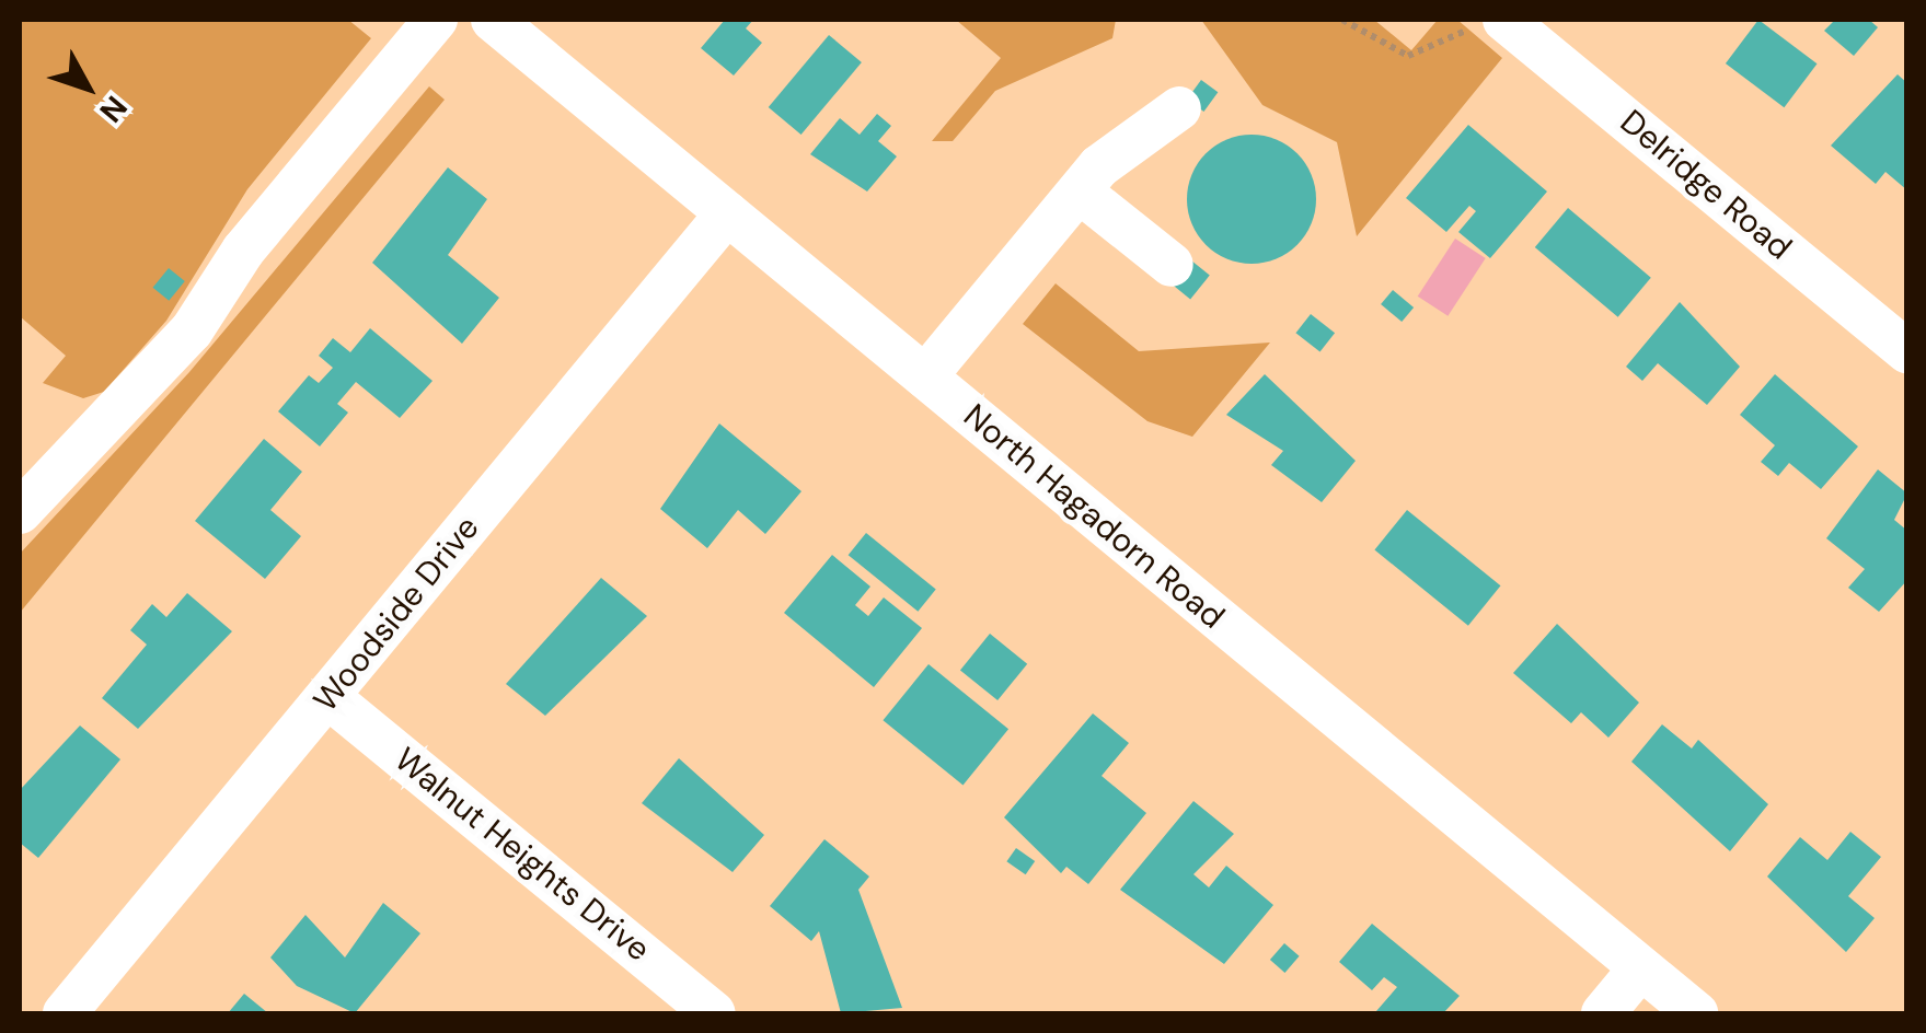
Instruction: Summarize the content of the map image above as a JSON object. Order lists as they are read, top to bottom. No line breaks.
{"streets":{"street":["Delridge Road","North Hagadorn Road","Woodside Drive","Walnut Heights Drive"]},"crossings":[["North Hagadorn Road","Woodside Drive"],["Woodside Drive","Walnut Heights Drive"]],"north":"bottom right"}
